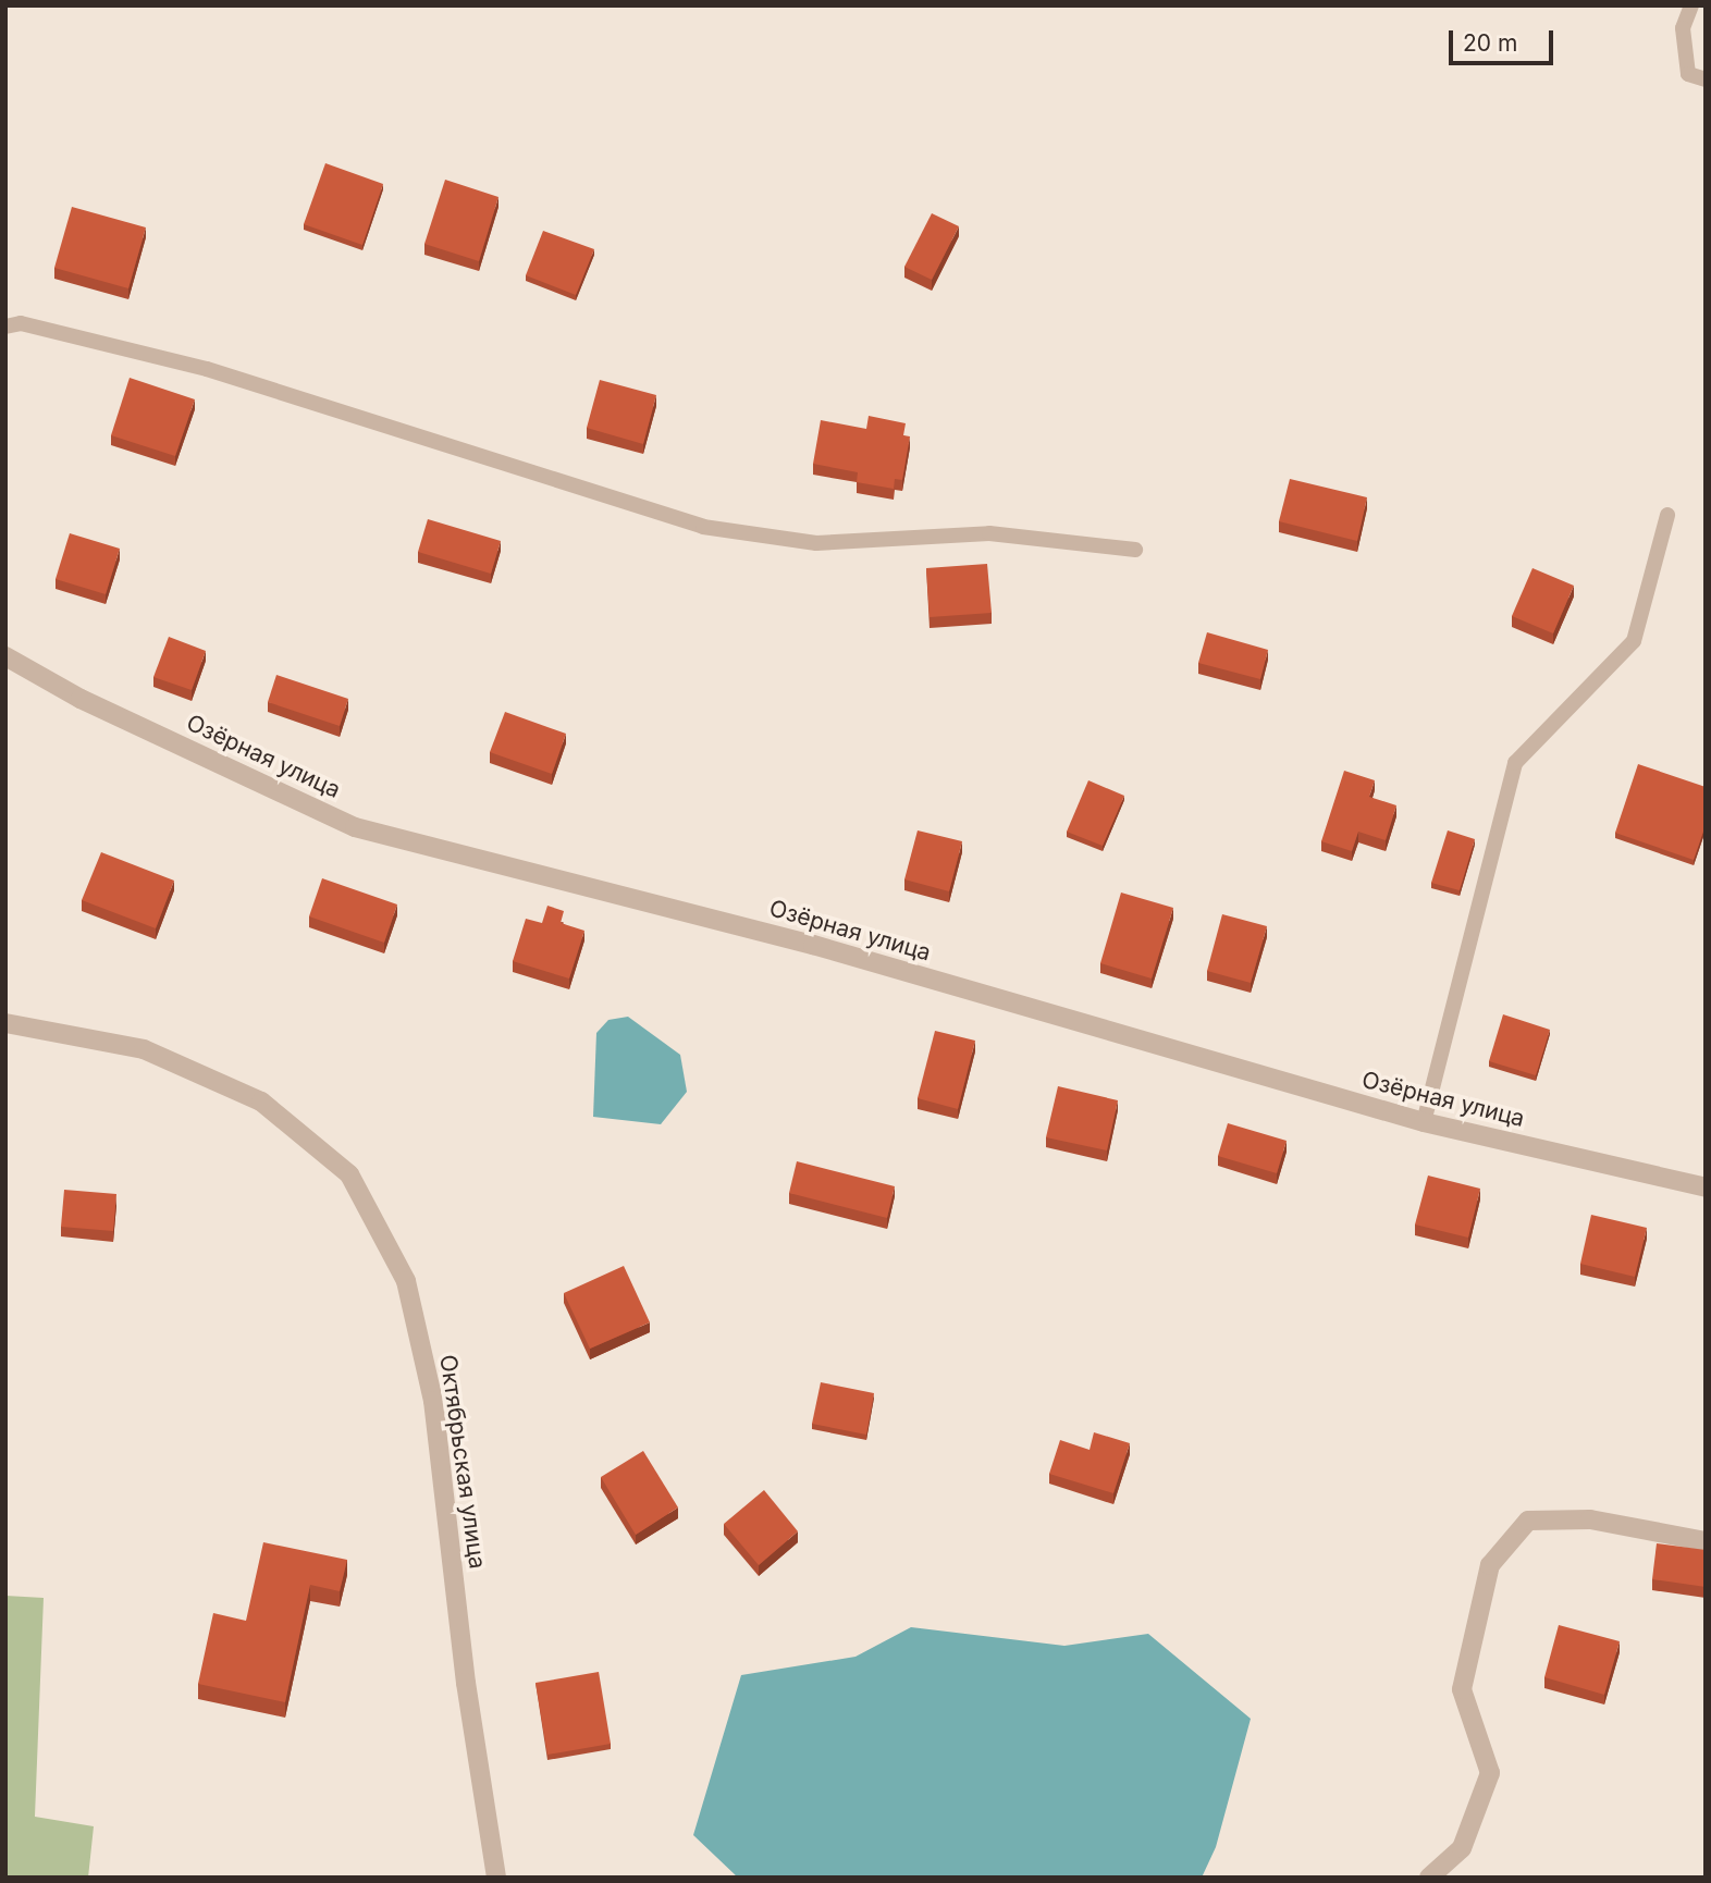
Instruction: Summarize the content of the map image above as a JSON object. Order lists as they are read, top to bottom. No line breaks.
{"streets":{"street":["Озёрная улица","Октябрьская улица"]},"scale_bar":"20 m"}
